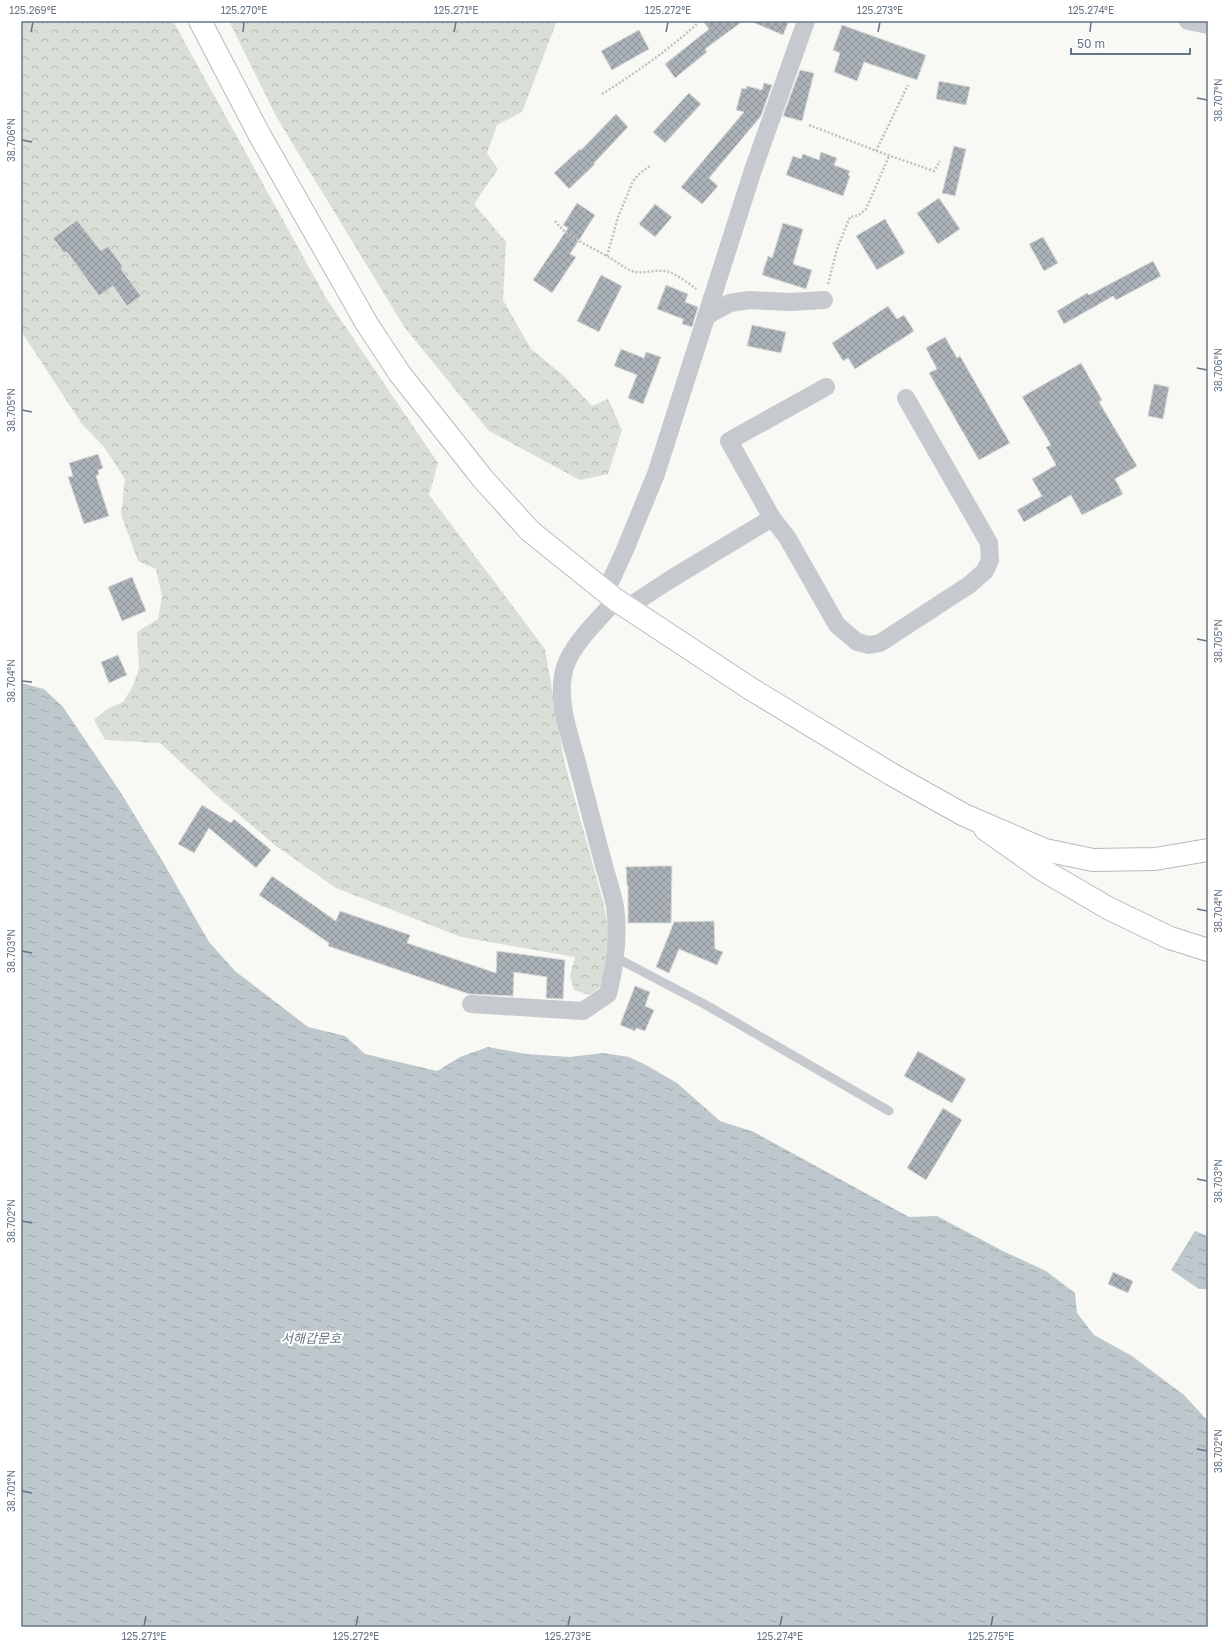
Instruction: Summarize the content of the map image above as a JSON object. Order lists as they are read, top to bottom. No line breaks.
{"water":["서해갑문호"],"scale_bar":"50 m","coordinates":["125.269°E","125.270°E","125.271°E","125.272°E","125.273°E","125.274°E","38.707°N","38.706°N","38.705°N","38.704°N","38.703°N","38.702°N","38.701°N","125.275°E"]}
